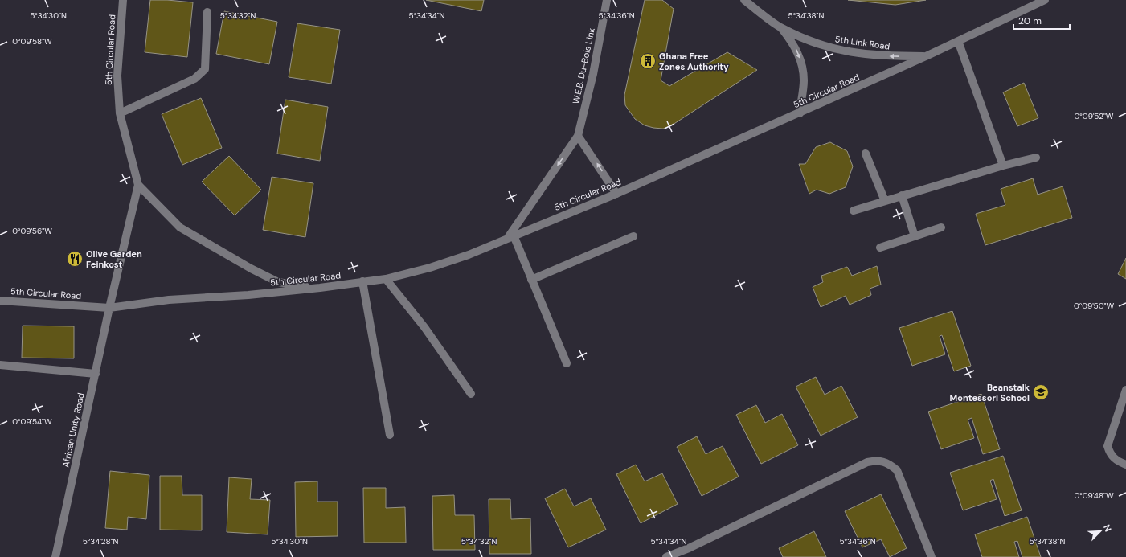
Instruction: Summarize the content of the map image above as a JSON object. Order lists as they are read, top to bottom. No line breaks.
{"streets":{"street":["5th Link Road","5th Circular Road","W.E.B. Du-Bois Link","African Unity Road"]},"crossings":[["5th Link Road","5th Circular Road"],["5th Circular Road","W.E.B. Du-Bois Link"],["5th Circular Road","African Unity Road"]],"one_way":["W.E.B. Du-Bois Link"],"places":{"building":["Ghana Free Zones Authority"],"restaurant":["Olive Garden Feinkost"],"school or university":["Beanstalk Montessori School"]},"scale_bar":"20 m","north":"top right","coordinates":["5°34'30\"N","5°34'32\"N","5°34'34\"N","5°34'36\"N","5°34'38\"N","0°09'58\"W","0°09'52\"W","0°09'56\"W","0°09'50\"W","0°09'54\"W","0°09'48\"W","5°34'28\"N"]}
